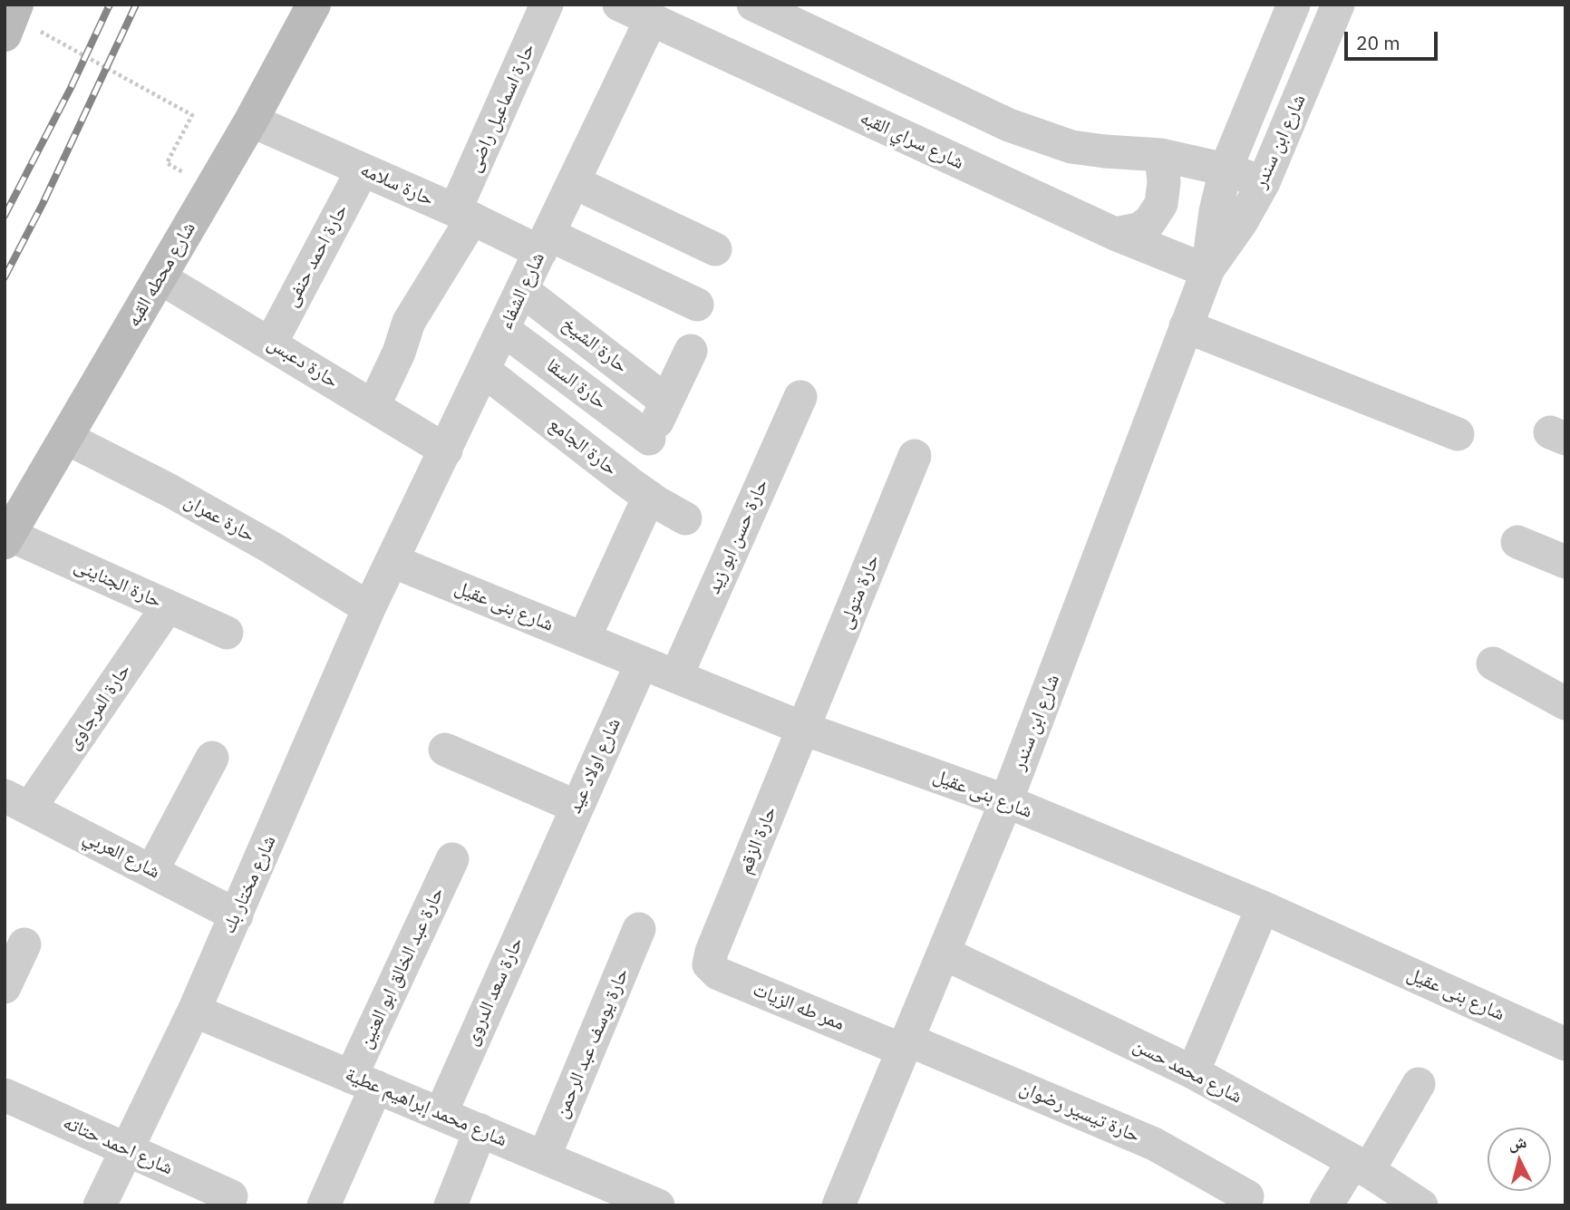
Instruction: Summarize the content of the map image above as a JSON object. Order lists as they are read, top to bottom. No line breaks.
{"streets":{"main road":["شارع محطه القبه"],"street":["حارة اسماعيل راضى","شارع سراي القبه","شارع ابن سندر","حارة سلامه","حارة احمد حنفى","شارع الشفاء","حارة الشيخ","حارة دعبس","حارة السقا","حارة الجامع","حارة عمران","حارة حسن ابو زيد","حارة الجناينى","حارة متولى","شارع بنى عقيل","حارة المرجاوى","شارع اولاد عيد","حارة الزقم","شارع العربي","شارع مختار بك","حارة عبد الخالق ابو العنين","حارة سعد الدروى","ممر طه الزيات","حارة يوسف عبد الرحمن","شارع محمد حسن","شارع محمد إبراهيم عطية","حارة تيسير رضوان","شارع احمد حتاته"]},"crossings":[["حارة اسماعيل راضى","حارة سلامه"],["حارة اسماعيل راضى","حارة دعبس"],["شارع سراي القبه","شارع ابن سندر"],["شارع سراي القبه","شارع الشفاء"],["شارع ابن سندر","شارع بنى عقيل"],["شارع ابن سندر","ممر طه الزيات"],["شارع ابن سندر","شارع محمد حسن"],["شارع ابن سندر","حارة تيسير رضوان"],["حارة سلامه","حارة احمد حنفى"],["حارة سلامه","شارع محطه القبه"],["حارة سلامه","شارع الشفاء"],["حارة احمد حنفى","حارة دعبس"],["شارع محطه القبه","حارة دعبس"],["شارع محطه القبه","حارة عمران"],["شارع محطه القبه","حارة الجناينى"],["شارع الشفاء","حارة الشيخ"],["شارع الشفاء","حارة دعبس"],["شارع الشفاء","حارة السقا"],["شارع الشفاء","حارة الجامع"],["شارع الشفاء","شارع بنى عقيل"],["شارع الشفاء","شارع مختار بك"],["حارة عمران","شارع مختار بك"],["حارة حسن ابو زيد","شارع بنى عقيل"],["حارة الجناينى","حارة المرجاوى"],["حارة متولى","شارع بنى عقيل"],["حارة متولى","حارة الزقم"],["شارع بنى عقيل","شارع اولاد عيد"],["شارع بنى عقيل","حارة الزقم"],["شارع بنى عقيل","شارع مختار بك"],["حارة المرجاوى","شارع العربي"],["شارع اولاد عيد","حارة سعد الدروى"],["حارة الزقم","ممر طه الزيات"],["شارع العربي","شارع مختار بك"],["شارع مختار بك","شارع محمد إبراهيم عطية"],["شارع مختار بك","شارع احمد حتاته"],["حارة عبد الخالق ابو العنين","شارع محمد إبراهيم عطية"],["حارة سعد الدروى","شارع محمد إبراهيم عطية"],["ممر طه الزيات","حارة تيسير رضوان"],["حارة يوسف عبد الرحمن","شارع محمد إبراهيم عطية"]],"scale_bar":"20 m","north":"top"}
